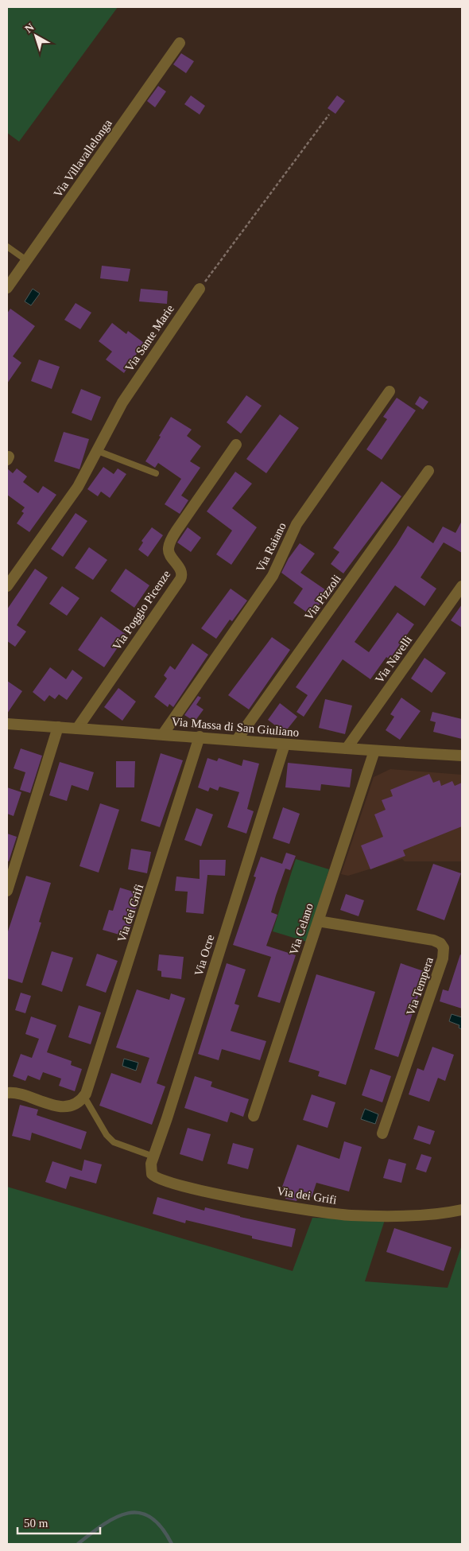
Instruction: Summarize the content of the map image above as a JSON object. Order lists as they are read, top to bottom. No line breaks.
{"streets":{"street":["Via Villavallelonga","Via Sante Marie","Via Raiano","Via Pizzoli","Via Poggio Picenze","Via Navelli","Via Massa di San Giuliano","Via dei Grifi","Via Celano","Via Ocre","Via Tempera"]},"crossings":[["Via Raiano","Via Massa di San Giuliano"],["Via Pizzoli","Via Massa di San Giuliano"],["Via Poggio Picenze","Via Massa di San Giuliano"],["Via Navelli","Via Massa di San Giuliano"],["Via Massa di San Giuliano","Via dei Grifi"],["Via Massa di San Giuliano","Via Celano"],["Via Massa di San Giuliano","Via Ocre"],["Via dei Grifi","Via Ocre"],["Via Celano","Via Tempera"]],"scale_bar":"50 m","north":"top left"}
